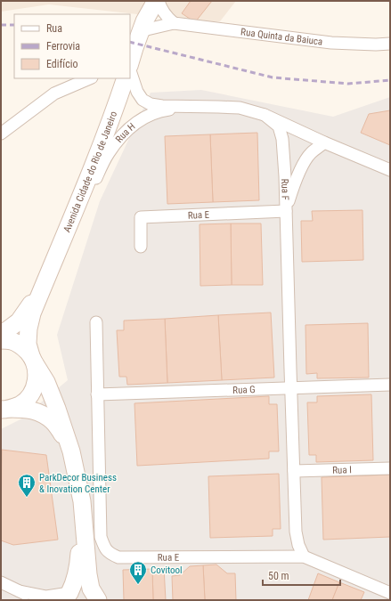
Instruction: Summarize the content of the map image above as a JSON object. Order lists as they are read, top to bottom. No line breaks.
{"streets":{"main road":["Avenida Cidade do Rio de Janeiro"],"street":["Rua Quinta da Baiuca","Rua H","Rua F","Rua E","Rua G","Rua I"]},"crossings":[["Rua H","Avenida Cidade do Rio de Janeiro"],["Rua H","Rua F"],["Rua F","Rua E"],["Rua E","Rua G"]],"places":{"building":["ParkDecor Business & Inovation Center","Covitool"]},"legend":["Rua","Ferrovia","Edifício"],"scale_bar":"50 m"}
